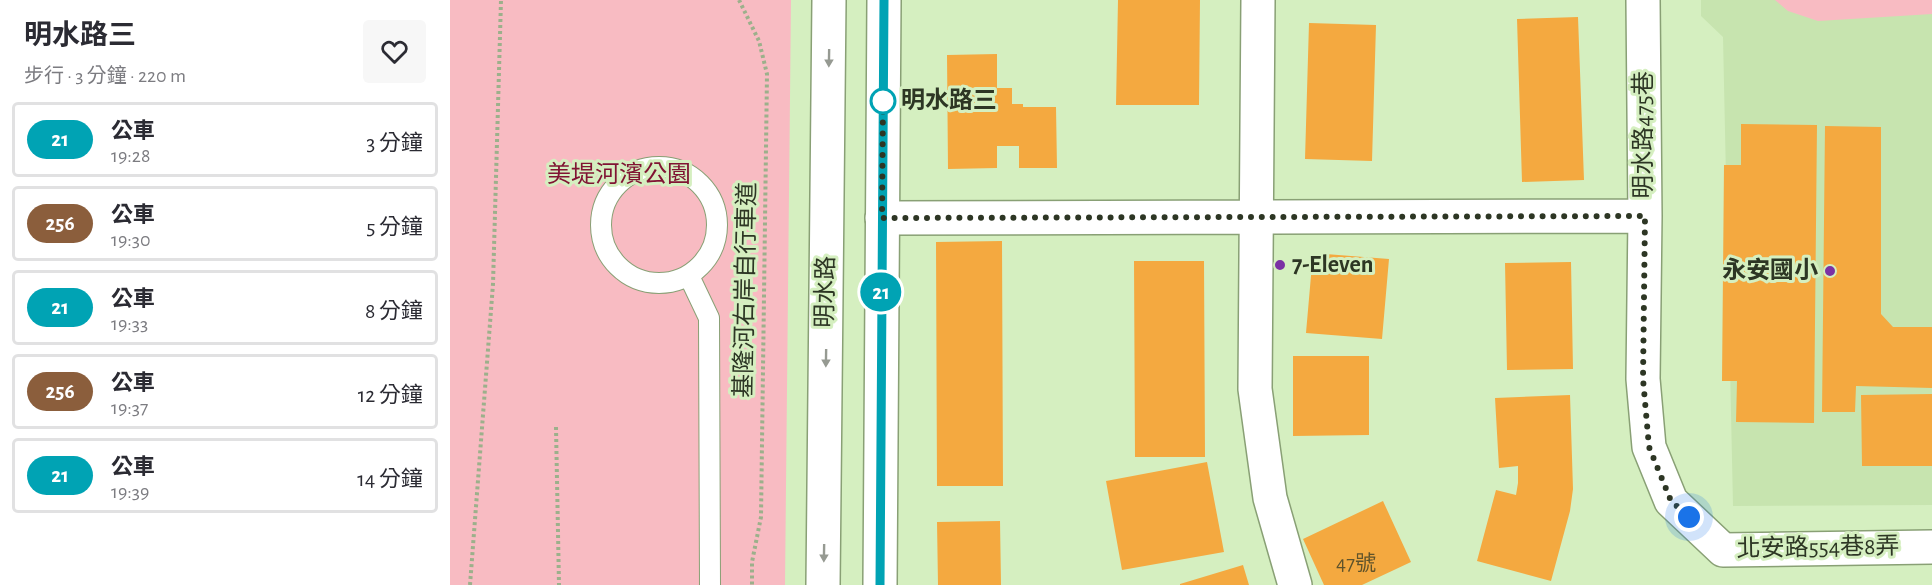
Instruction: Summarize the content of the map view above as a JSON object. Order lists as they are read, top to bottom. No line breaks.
{"streets":{"street":["明水路475巷","明水路","北安路554巷8弄"],"path":["基隆河右岸自行車道"]},"crossings":[["明水路475巷","北安路554巷8弄"]],"parks":["美堤河濱公園"],"places":["明水路三","7-Eleven","永安國小"],"lines":["bus line 21"],"house_numbers":["47號"],"page":{"heading":["明水路三","步行 · 3 分鐘 · 220 m"],"on_map":"21","list":[{"mark":"21","name":"公車","note":"19:28","value":"3 分鐘"},{"mark":"256","name":"公車","note":"19:30","value":"5 分鐘"},{"mark":"21","name":"公車","note":"19:33","value":"8 分鐘"},{"mark":"256","name":"公車","note":"19:37","value":"12 分鐘"},{"mark":"21","name":"公車","note":"19:39","value":"14 分鐘"}]}}
